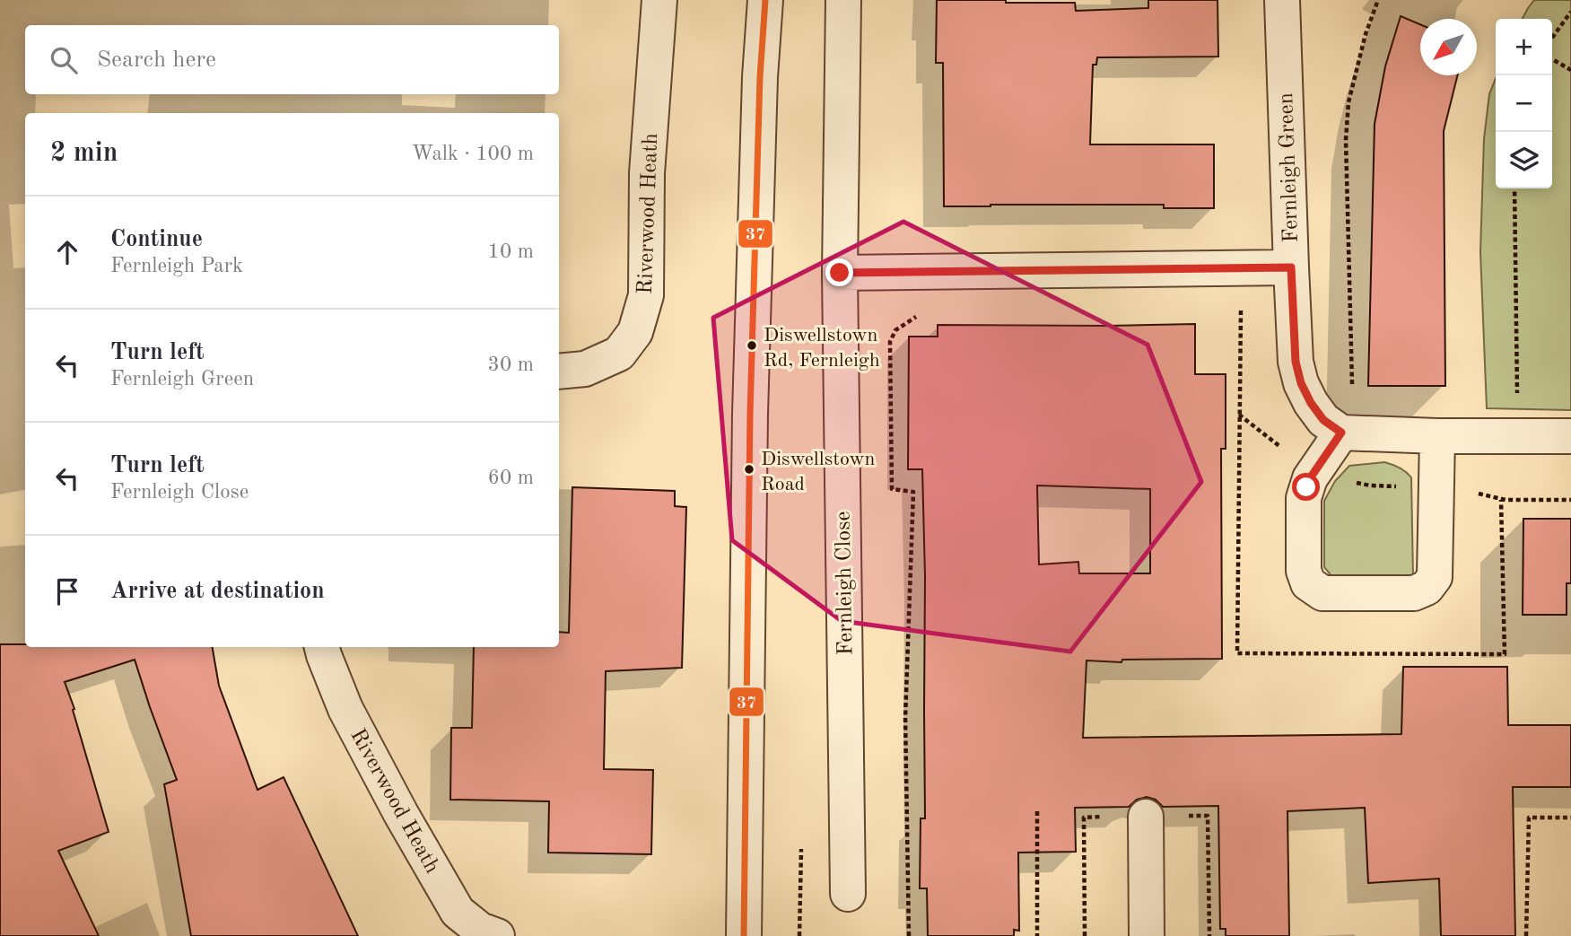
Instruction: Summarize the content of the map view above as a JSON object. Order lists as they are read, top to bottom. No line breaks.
{"streets":{"street":["Fernleigh Green","Riverwood Heath","Fernleigh Close"]},"places":["Diswellstown Rd, Fernleigh","Diswellstown Road"],"lines":["transit line 37"],"north":"bottom left","page":{"map_buttons":["+","−"],"search":"Search here","heading":["2 min","Walk · 100 m"],"list":[["Continue","Fernleigh Park","10 m"],["Turn left","Fernleigh Green","30 m"],["Turn left","Fernleigh Close","60 m"],"Arrive at destination"]}}
